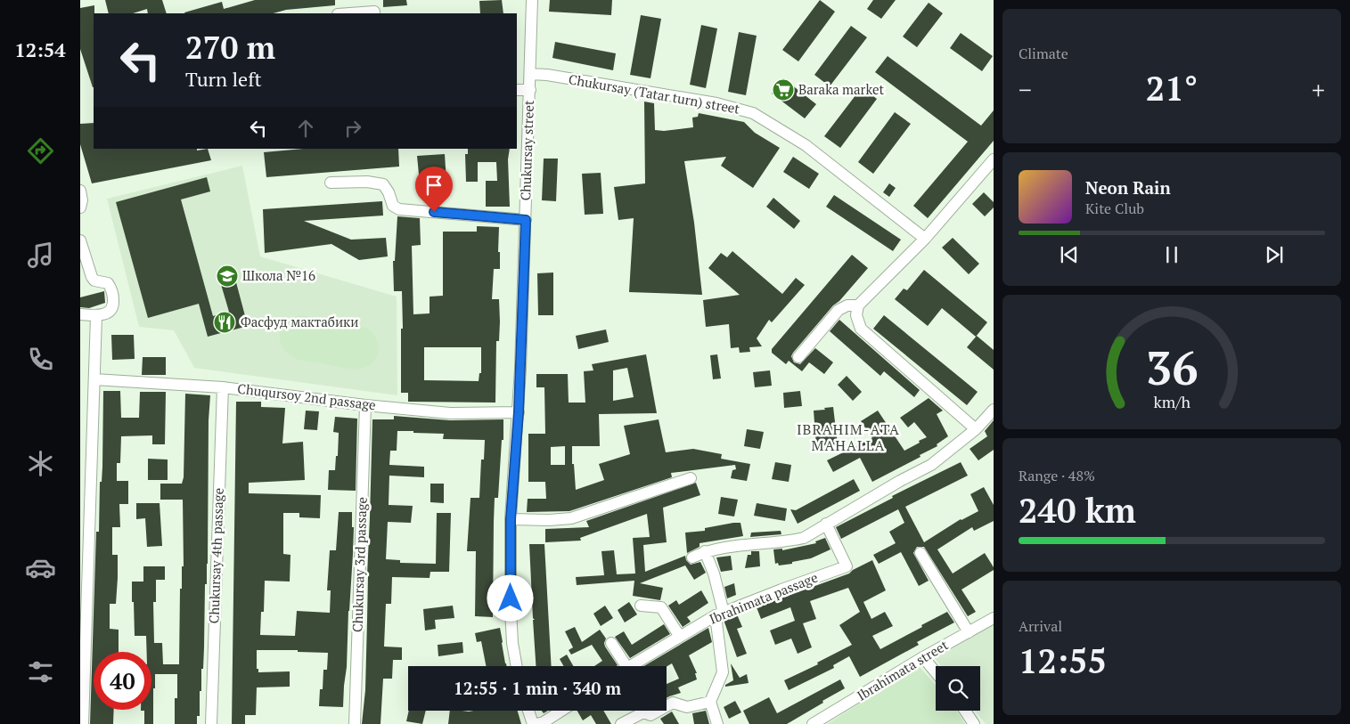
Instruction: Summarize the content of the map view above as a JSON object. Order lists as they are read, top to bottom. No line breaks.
{"streets":{"street":["Chukursay (Tatar turn) street","Chukursay street","Chuqursoy 2nd passage","Chukursay 4th passage","Chukursay 3rd passage","Ibrahimаta passage","Ibrahimаta street"]},"crossings":[["Chukursay (Tatar turn) street","Chukursay street"],["Chukursay street","Chuqursoy 2nd passage"],["Chuqursoy 2nd passage","Chukursay 4th passage"],["Chuqursoy 2nd passage","Chukursay 3rd passage"]],"districts":["IBRAHIM-АTA MAHALLA"],"places":{"supermarket":["Baraka market"],"school or university":["Школа №16"],"restaurant":["Фасфуд мактабики"]},"page":{"tabs":"12:54","tile":["Climate",["Range · 48%","240 km"],["Arrival","12:55"]],"turn":["270 m","Turn left"],"heat":["−","21°","+"],"song":["Neon Rain","Kite Club"],"limit":"40","trip":"12:55 · 1 min · 340 m","gauge":["36","km/h"]}}
